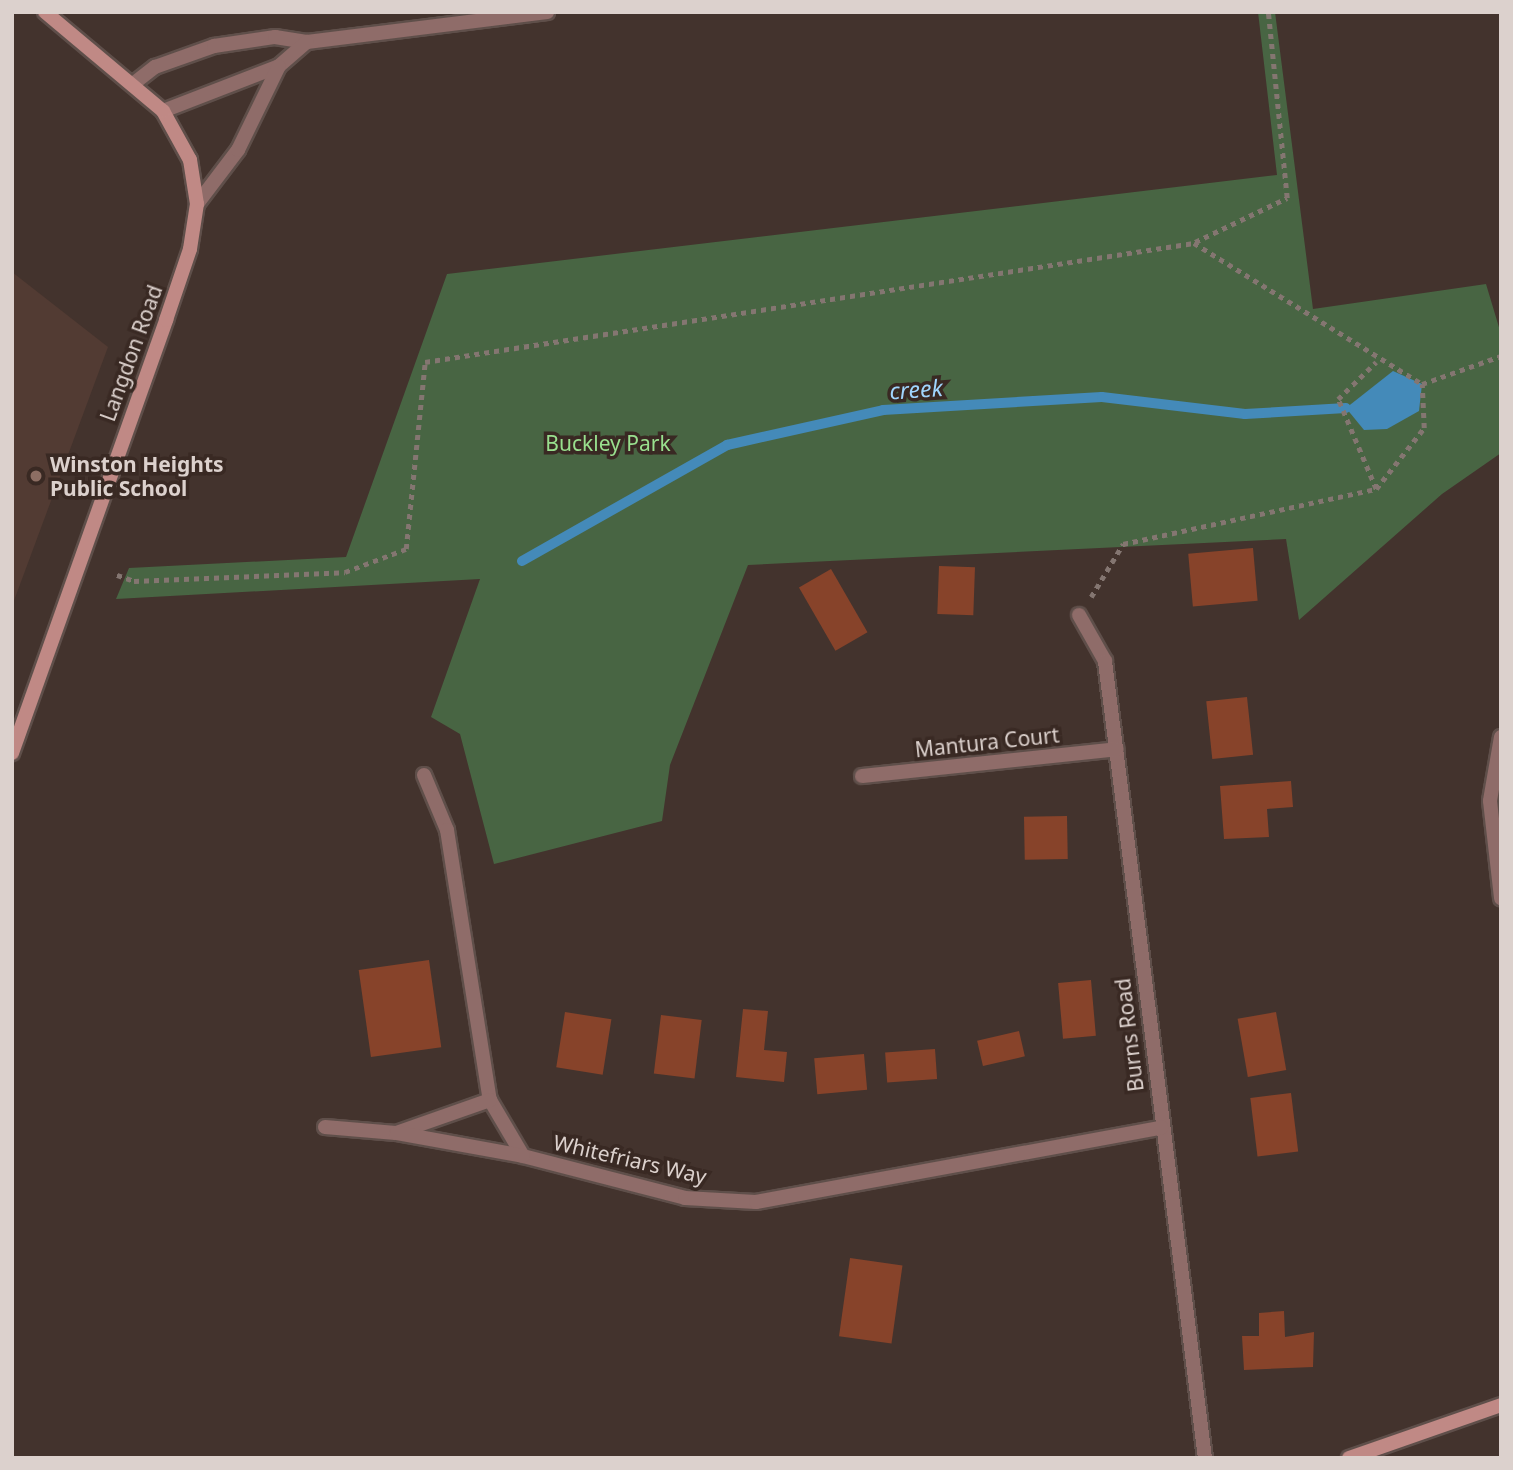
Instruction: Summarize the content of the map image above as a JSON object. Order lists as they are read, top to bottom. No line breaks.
{"streets":{"street":["Langdon Road","Mantura Court","Burns Road","Whitefriars Way"]},"crossings":[["Mantura Court","Burns Road"],["Burns Road","Whitefriars Way"]],"water":["creek"],"parks":["Buckley Park"],"places":["Winston Heights Public School"]}
